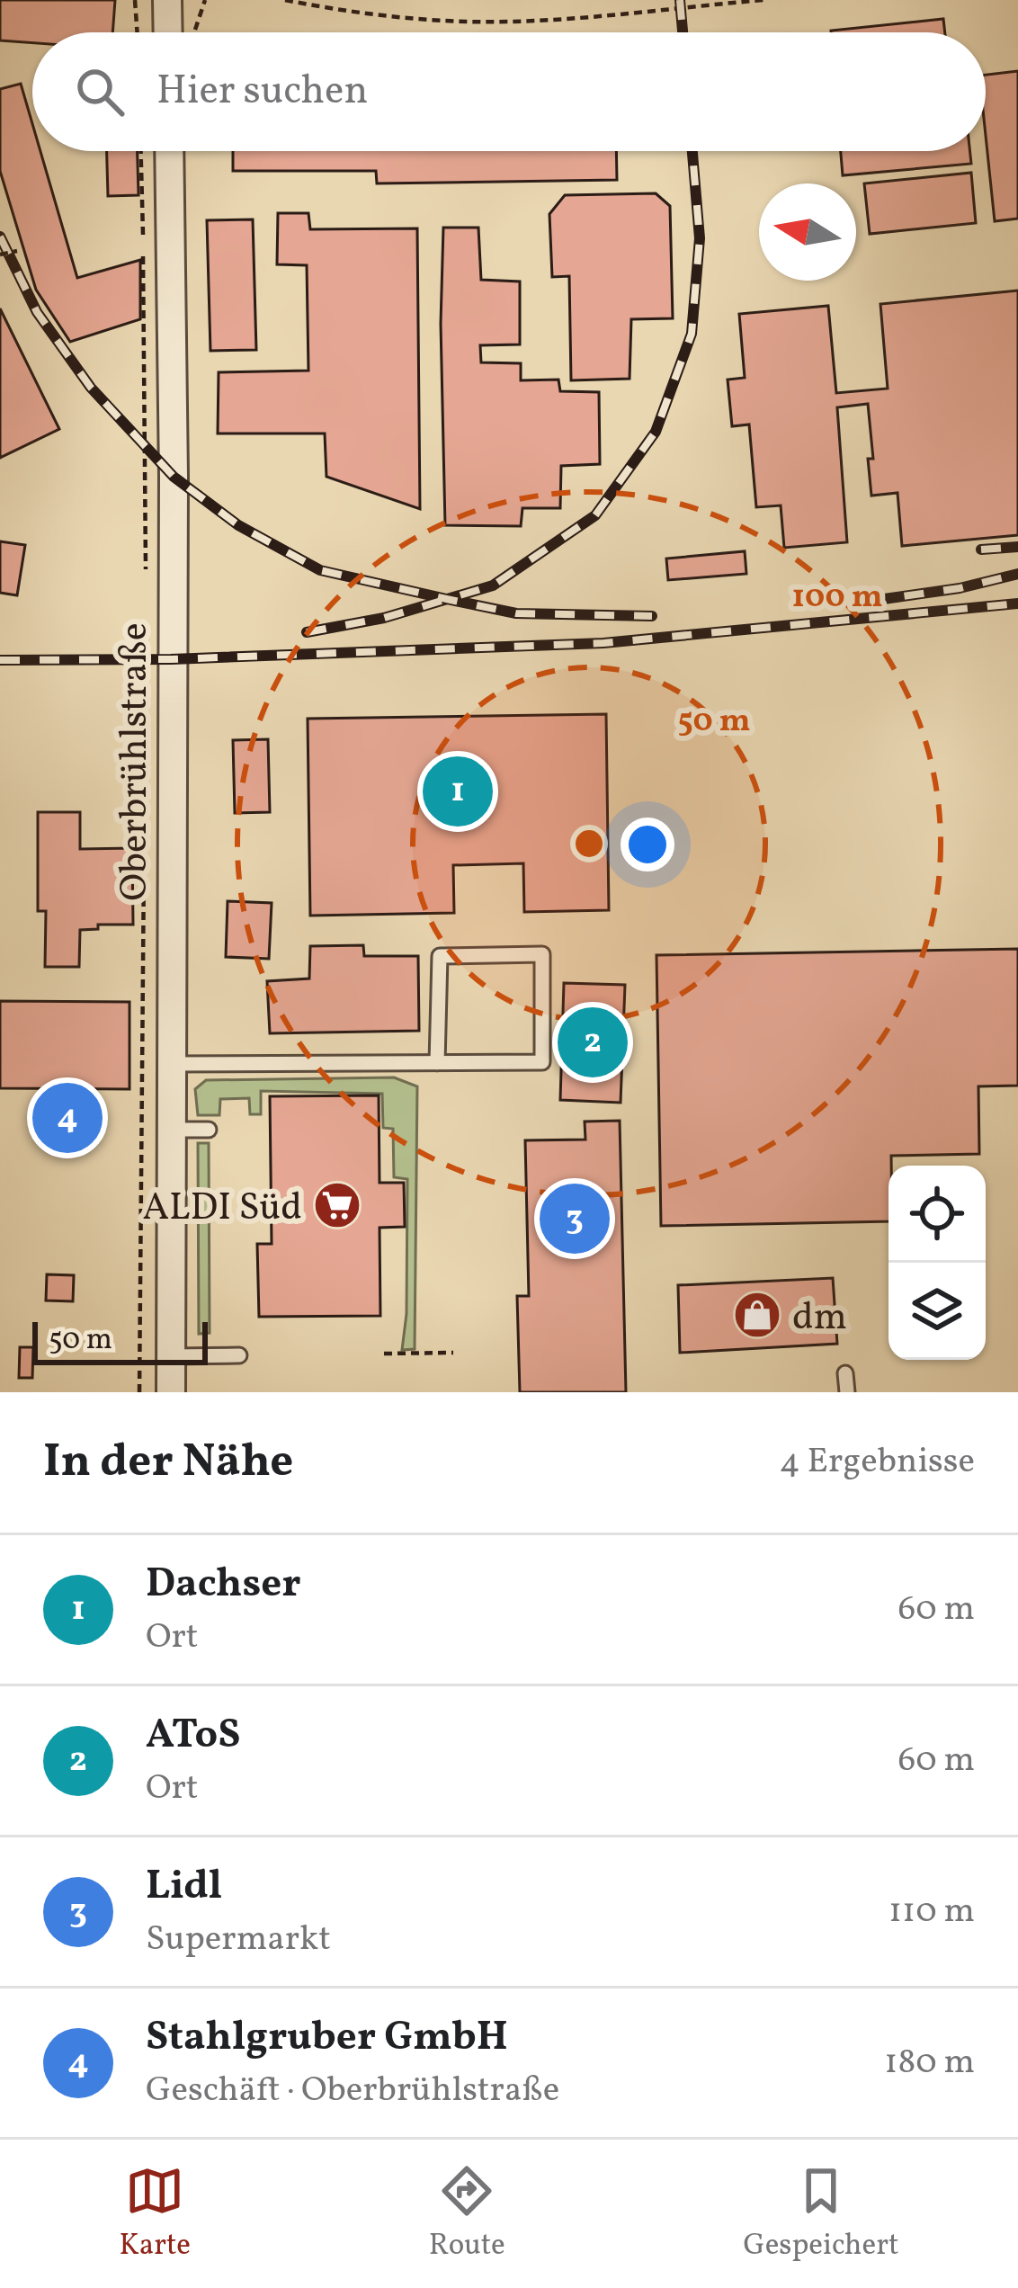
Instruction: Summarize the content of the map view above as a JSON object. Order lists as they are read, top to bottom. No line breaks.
{"streets":{"street":["Oberbrühlstraße"]},"places":{"supermarket":["ALDI Süd"],"shop":["dm"]},"scale_bar":"50 m","north":"left","page":{"search":"Hier suchen","pins":["1","2","4","3"],"scale":"50 m","heading":["In der Nähe","4 Ergebnisse"],"list":[{"mark":"1","name":"Dachser","note":"Ort","value":"60 m"},{"mark":"2","name":"AToS","note":"Ort","value":"60 m"},{"mark":"3","name":"Lidl","note":"Supermarkt","value":"110 m"},{"mark":"4","name":"Stahlgruber GmbH","note":"Geschäft · Oberbrühlstraße","value":"180 m"}],"nav":["Karte","Route","Gespeichert"]},"rings":["100 m","50 m"]}
